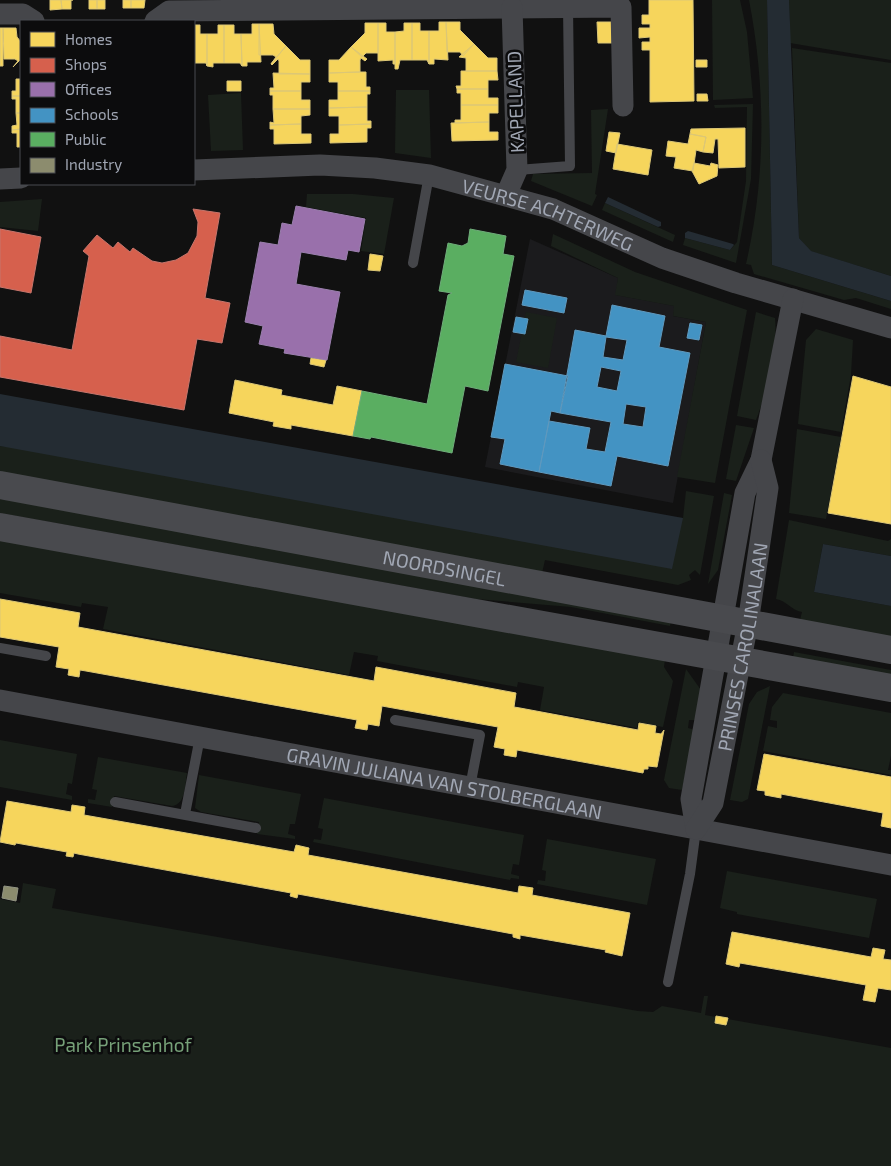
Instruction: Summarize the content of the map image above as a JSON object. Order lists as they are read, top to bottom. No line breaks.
{"streets":{"main road":["NOORDSINGEL"],"street":["KAPELLAND","VEURSE ACHTERWEG","PRINSES CAROLINALAAN","GRAVIN JULIANA VAN STOLBERGLAAN"]},"crossings":[["KAPELLAND","VEURSE ACHTERWEG"],["VEURSE ACHTERWEG","PRINSES CAROLINALAAN"],["NOORDSINGEL","PRINSES CAROLINALAAN"],["PRINSES CAROLINALAAN","GRAVIN JULIANA VAN STOLBERGLAAN"]],"parks":["Park Prinsenhof"],"legend":["Homes","Shops","Offices","Schools","Public","Industry"]}
